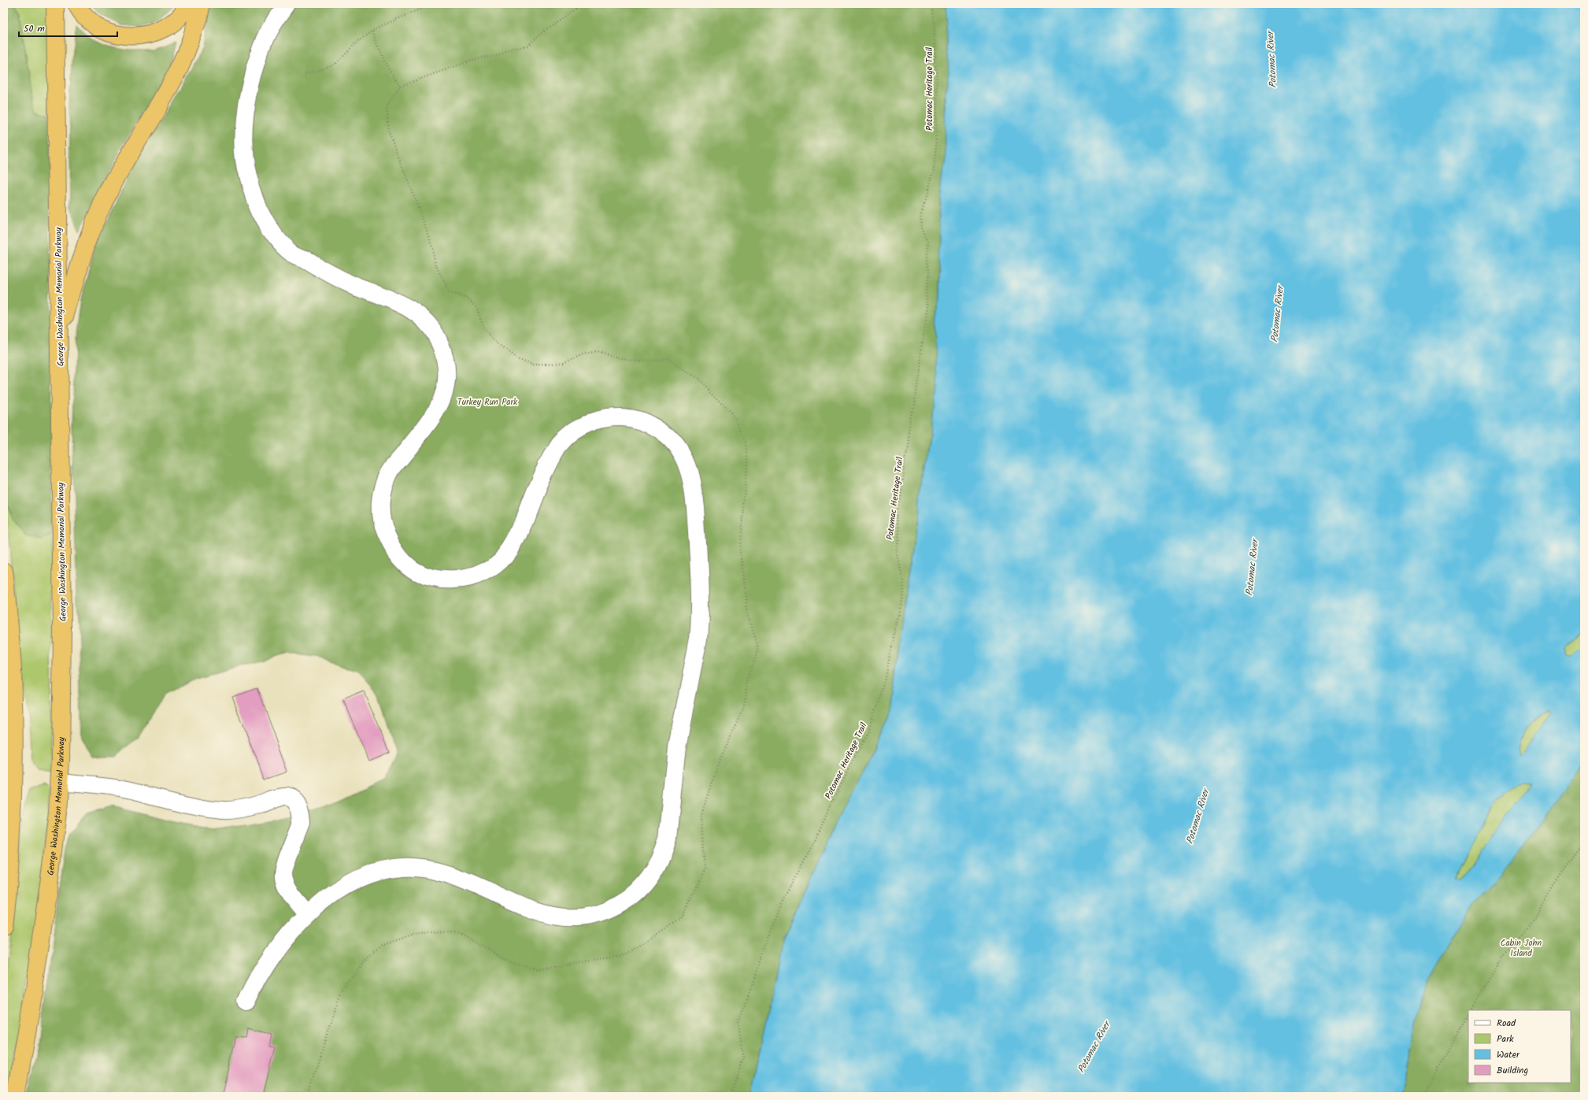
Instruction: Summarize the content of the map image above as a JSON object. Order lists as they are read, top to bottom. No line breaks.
{"streets":{"highway":["George Washington Memorial Parkway"],"path":["Potomac Heritage Trail"]},"water":["Potomac River"],"parks":["Turkey Run Park","Cabin John Island"],"legend":["Road","Park","Water","Building"],"scale_bar":"50 m"}
